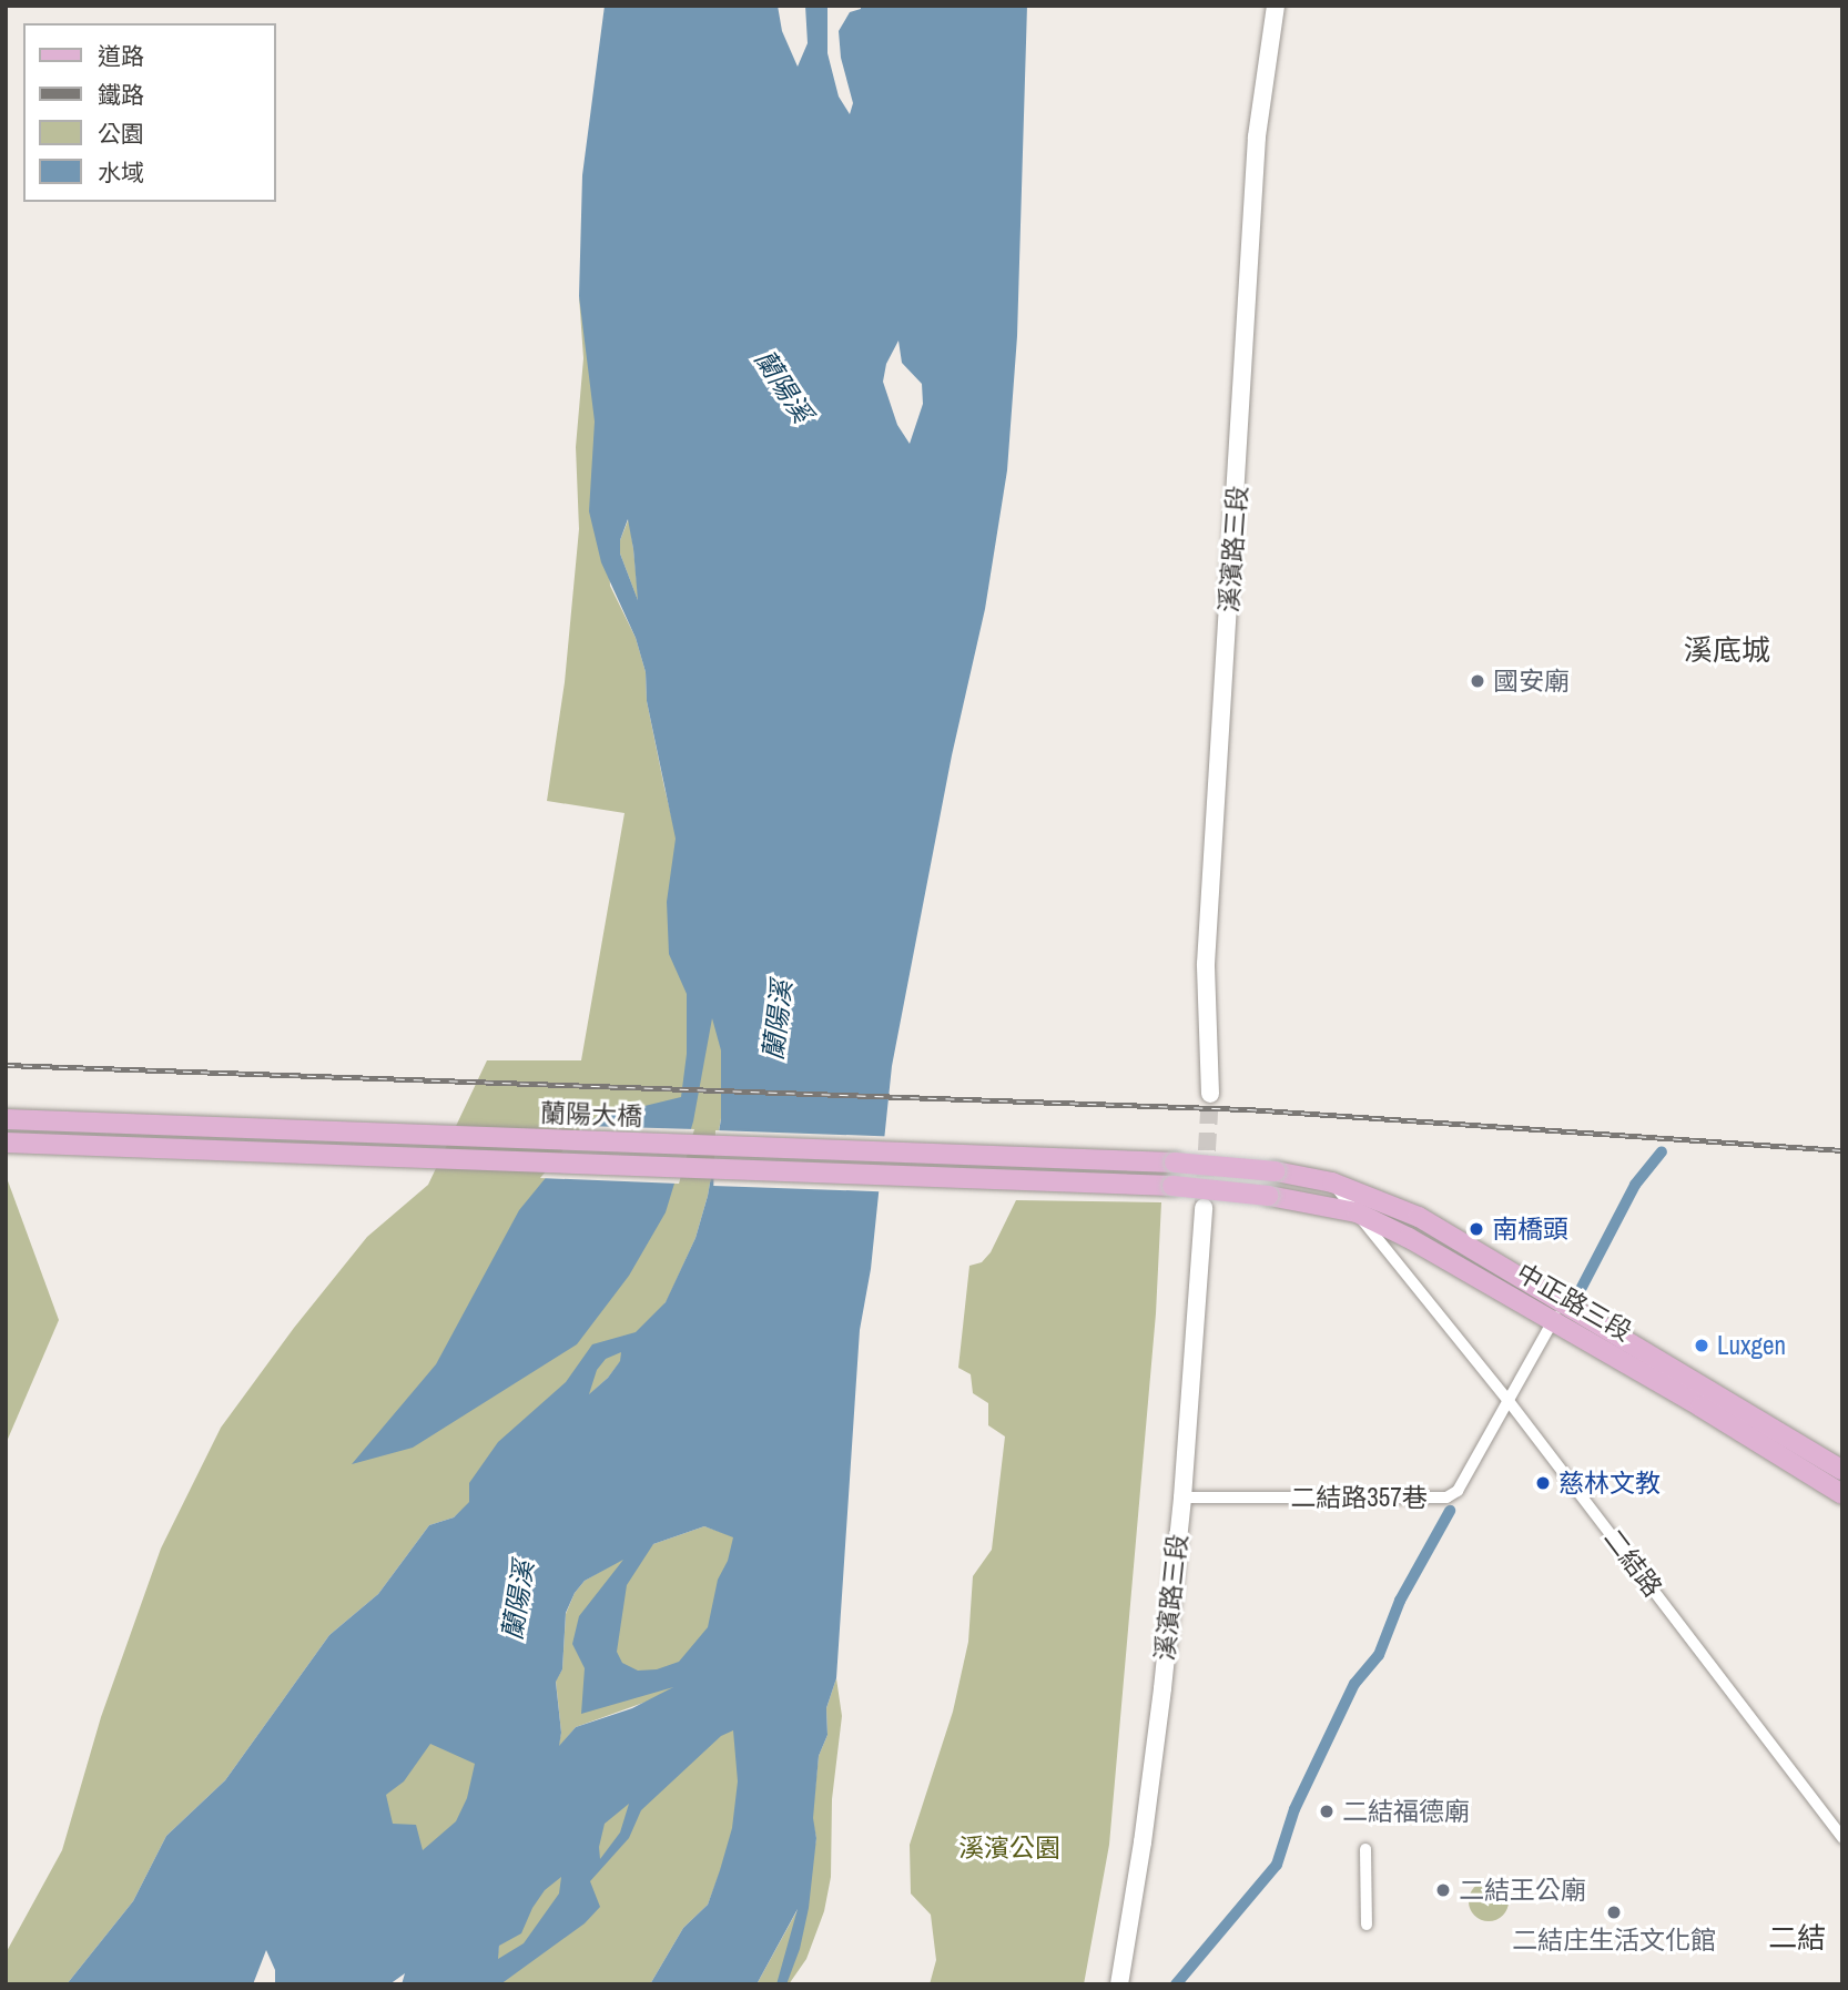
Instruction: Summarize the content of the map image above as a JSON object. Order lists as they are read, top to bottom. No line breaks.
{"streets":{"main road":["蘭陽大橋","中正路三段"],"street":["溪濱路三段","二結路357巷","二結路"]},"crossings":[["溪濱路三段","二結路357巷"],["蘭陽大橋","中正路三段"],["中正路三段","二結路357巷"],["中正路三段","二結路"],["二結路357巷","二結路"]],"districts":["溪底城","二結"],"water":["蘭陽溪"],"parks":["溪濱公園"],"places":["國安廟","南橋頭","Luxgen","慈林文教","二結福德廟","二結王公廟","二結庄生活文化館"],"legend":["道路","鐵路","公園","水域"]}
